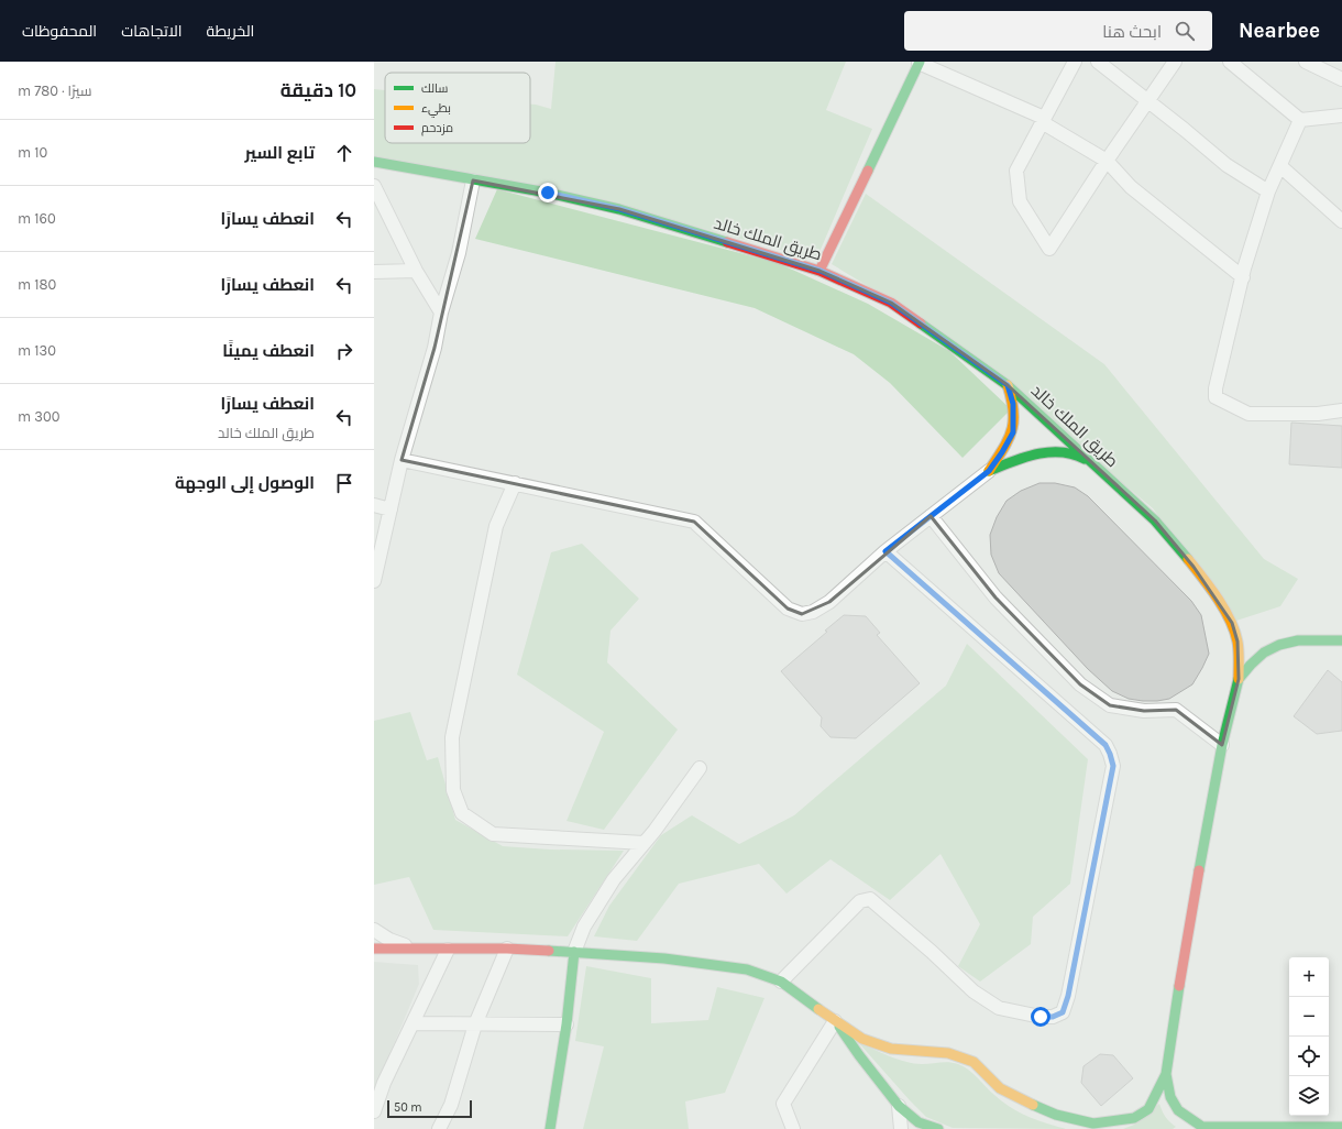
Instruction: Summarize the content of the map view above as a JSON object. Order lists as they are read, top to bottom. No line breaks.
{"streets":{"street":["طريق الملك خالد"]},"legend":["سالك","بطيء","مزدحم"],"scale_bar":"50 m","page":{"header":"Nearbee","search":"ابحث هنا","nav":["الخريطة","الاتجاهات","المحفوظات"],"heading":["10 دقيقة","سيرًا · 780 m"],"list":[["تابع السير","10 m"],["انعطف يسارًا","160 m"],["انعطف يسارًا","180 m"],["انعطف يمينًا","130 m"],["انعطف يسارًا","طريق الملك خالد","300 m"],"الوصول إلى الوجهة"],"map_buttons":["+","−"],"scale":"50 m"}}
